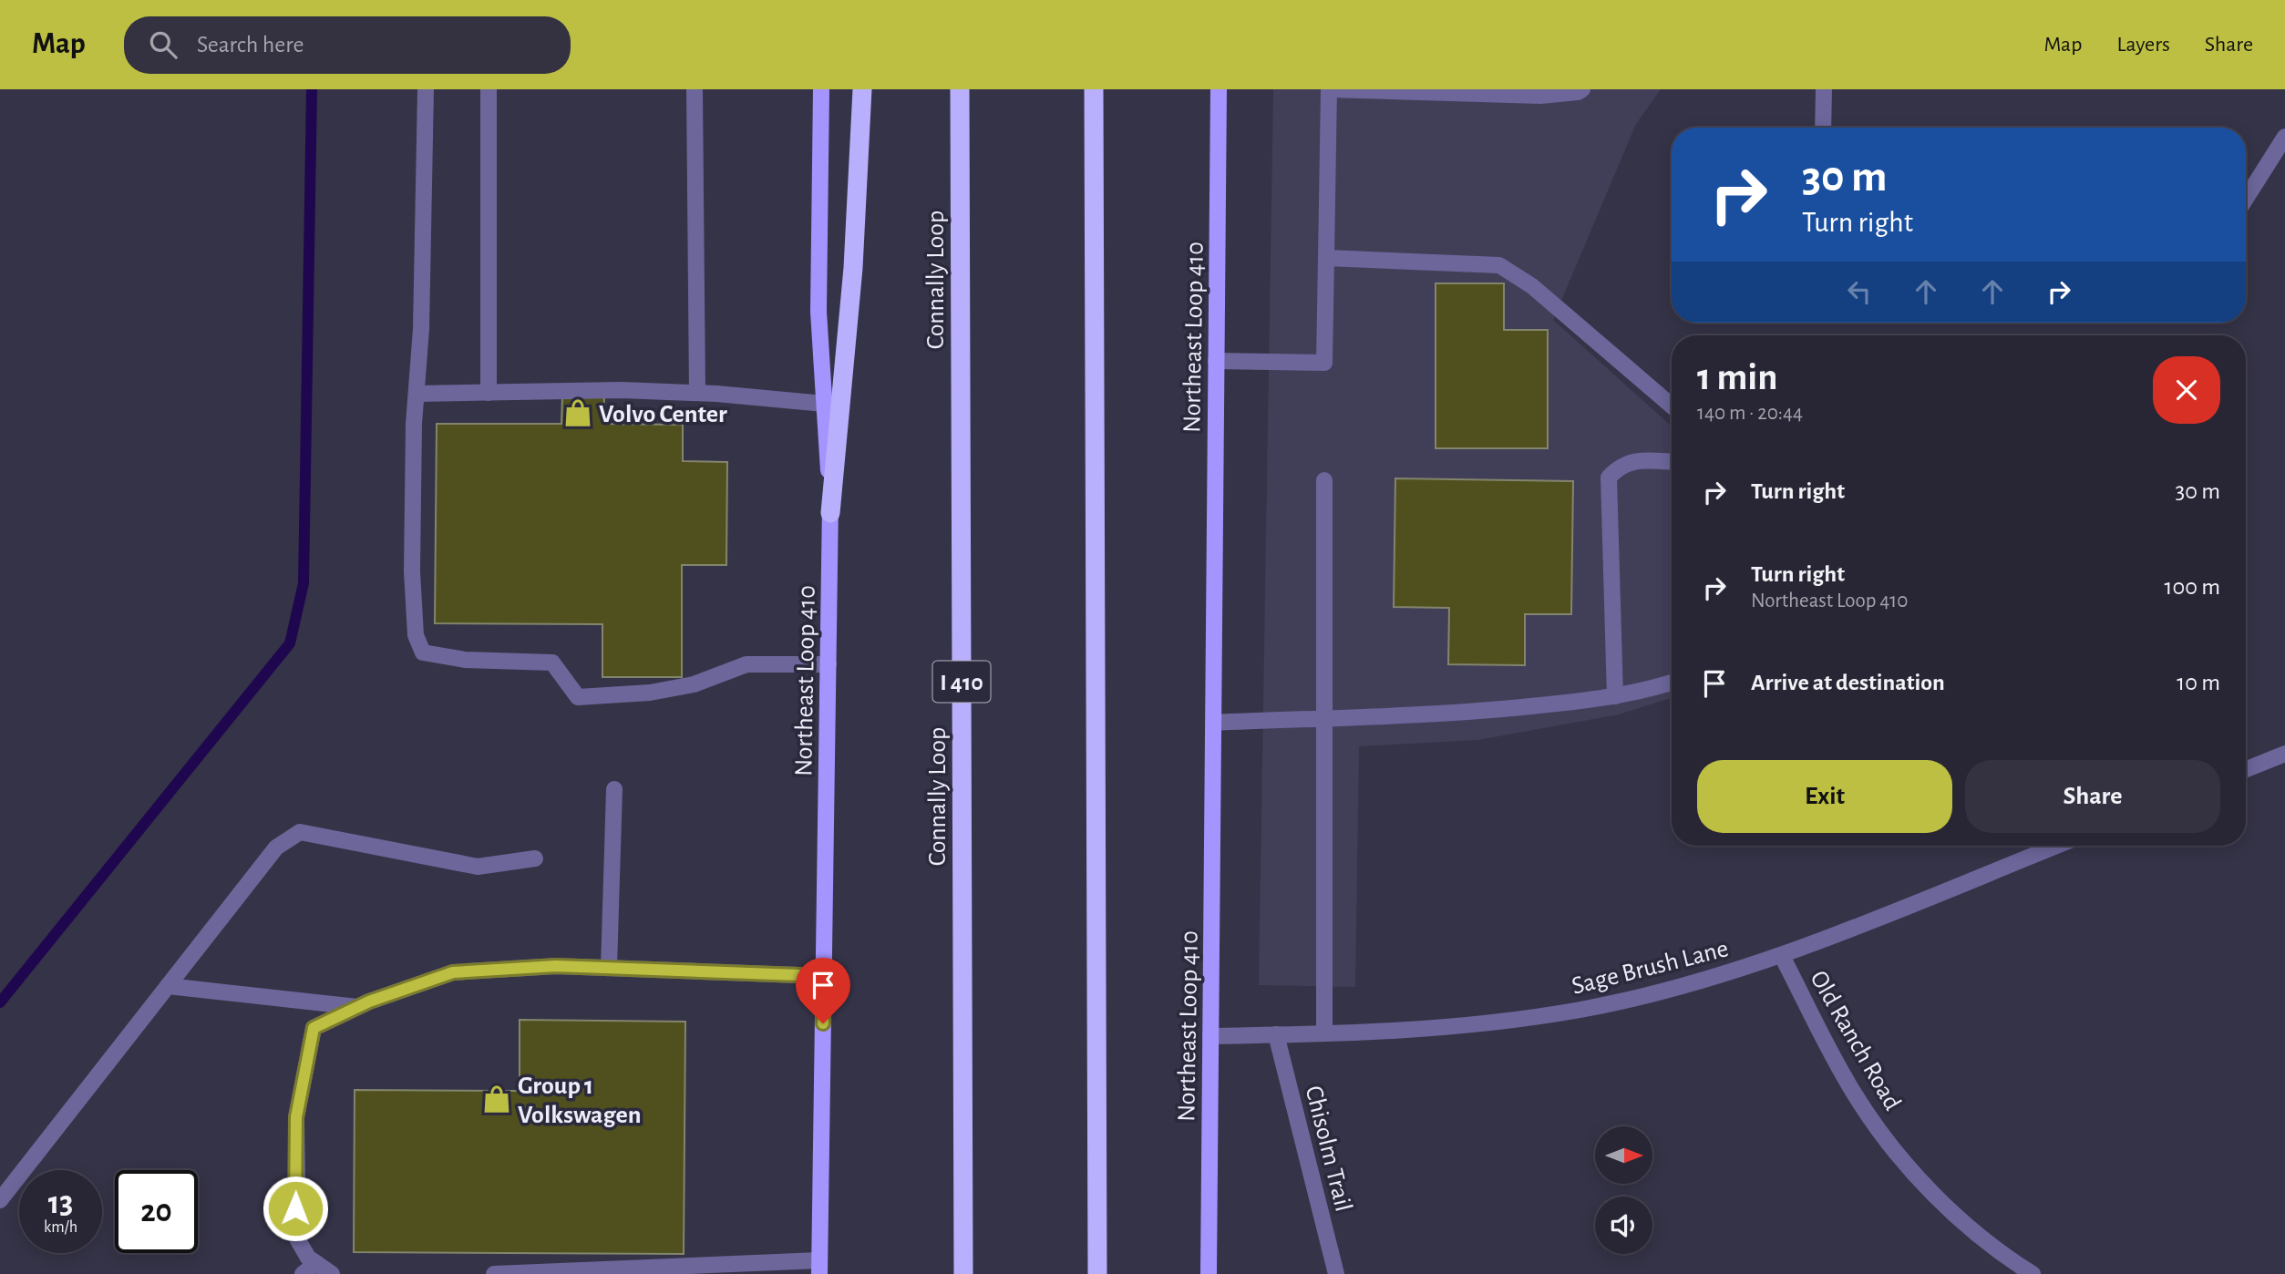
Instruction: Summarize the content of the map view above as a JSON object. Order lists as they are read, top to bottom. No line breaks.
{"streets":{"highway":["Connally Loop","I 410"],"main road":["Northeast Loop 410"],"street":["Sage Brush Lane","Old Ranch Road","Chisolm Trail"]},"crossings":[["Northeast Loop 410","Sage Brush Lane"],["Sage Brush Lane","Old Ranch Road"],["Sage Brush Lane","Chisolm Trail"]],"places":{"shop":["Volvo Center","Group 1 Volkswagen"]},"north":"right","page":{"header":"Map","search":"Search here","nav":["Map","Layers","Share"],"turn":["30 m","Turn right"],"heading":["1 min","140 m · 20:44"],"list":[{"name":"Turn right","value":"30 m"},{"name":"Turn right","note":"Northeast Loop 410","value":"100 m"},{"name":"Arrive at destination","value":"10 m"}],"buttons":["Exit","Share"],"speed":"13 km/h","limit":"20"}}
